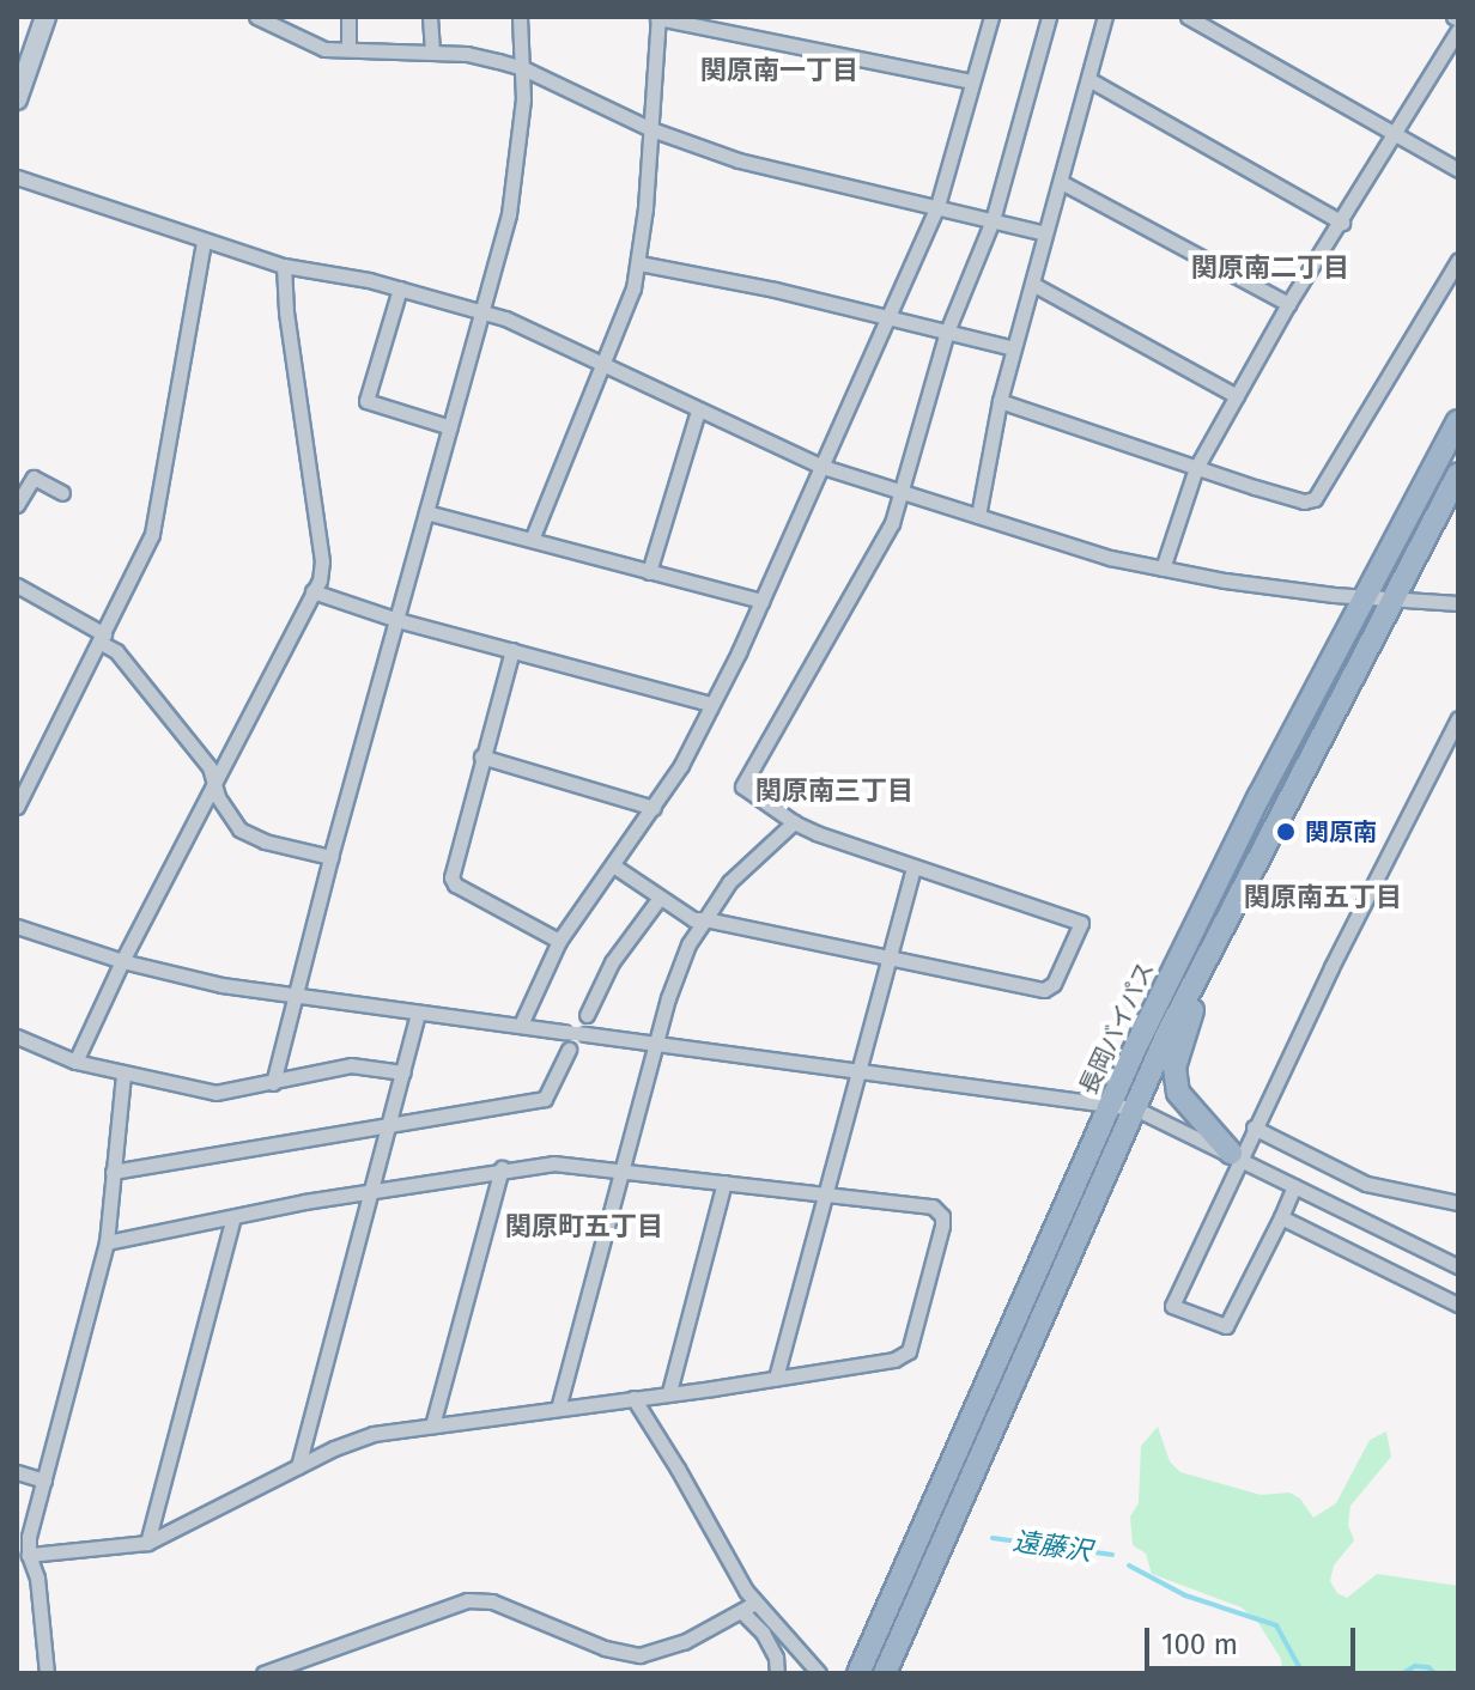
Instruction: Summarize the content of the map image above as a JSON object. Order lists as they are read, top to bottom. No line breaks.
{"streets":{"highway":["長岡バイパス"]},"districts":["関原南一丁目","関原南二丁目","関原南三丁目","関原南五丁目","関原町五丁目"],"water":["遠藤沢"],"places":["関原南"],"scale_bar":"100 m"}
